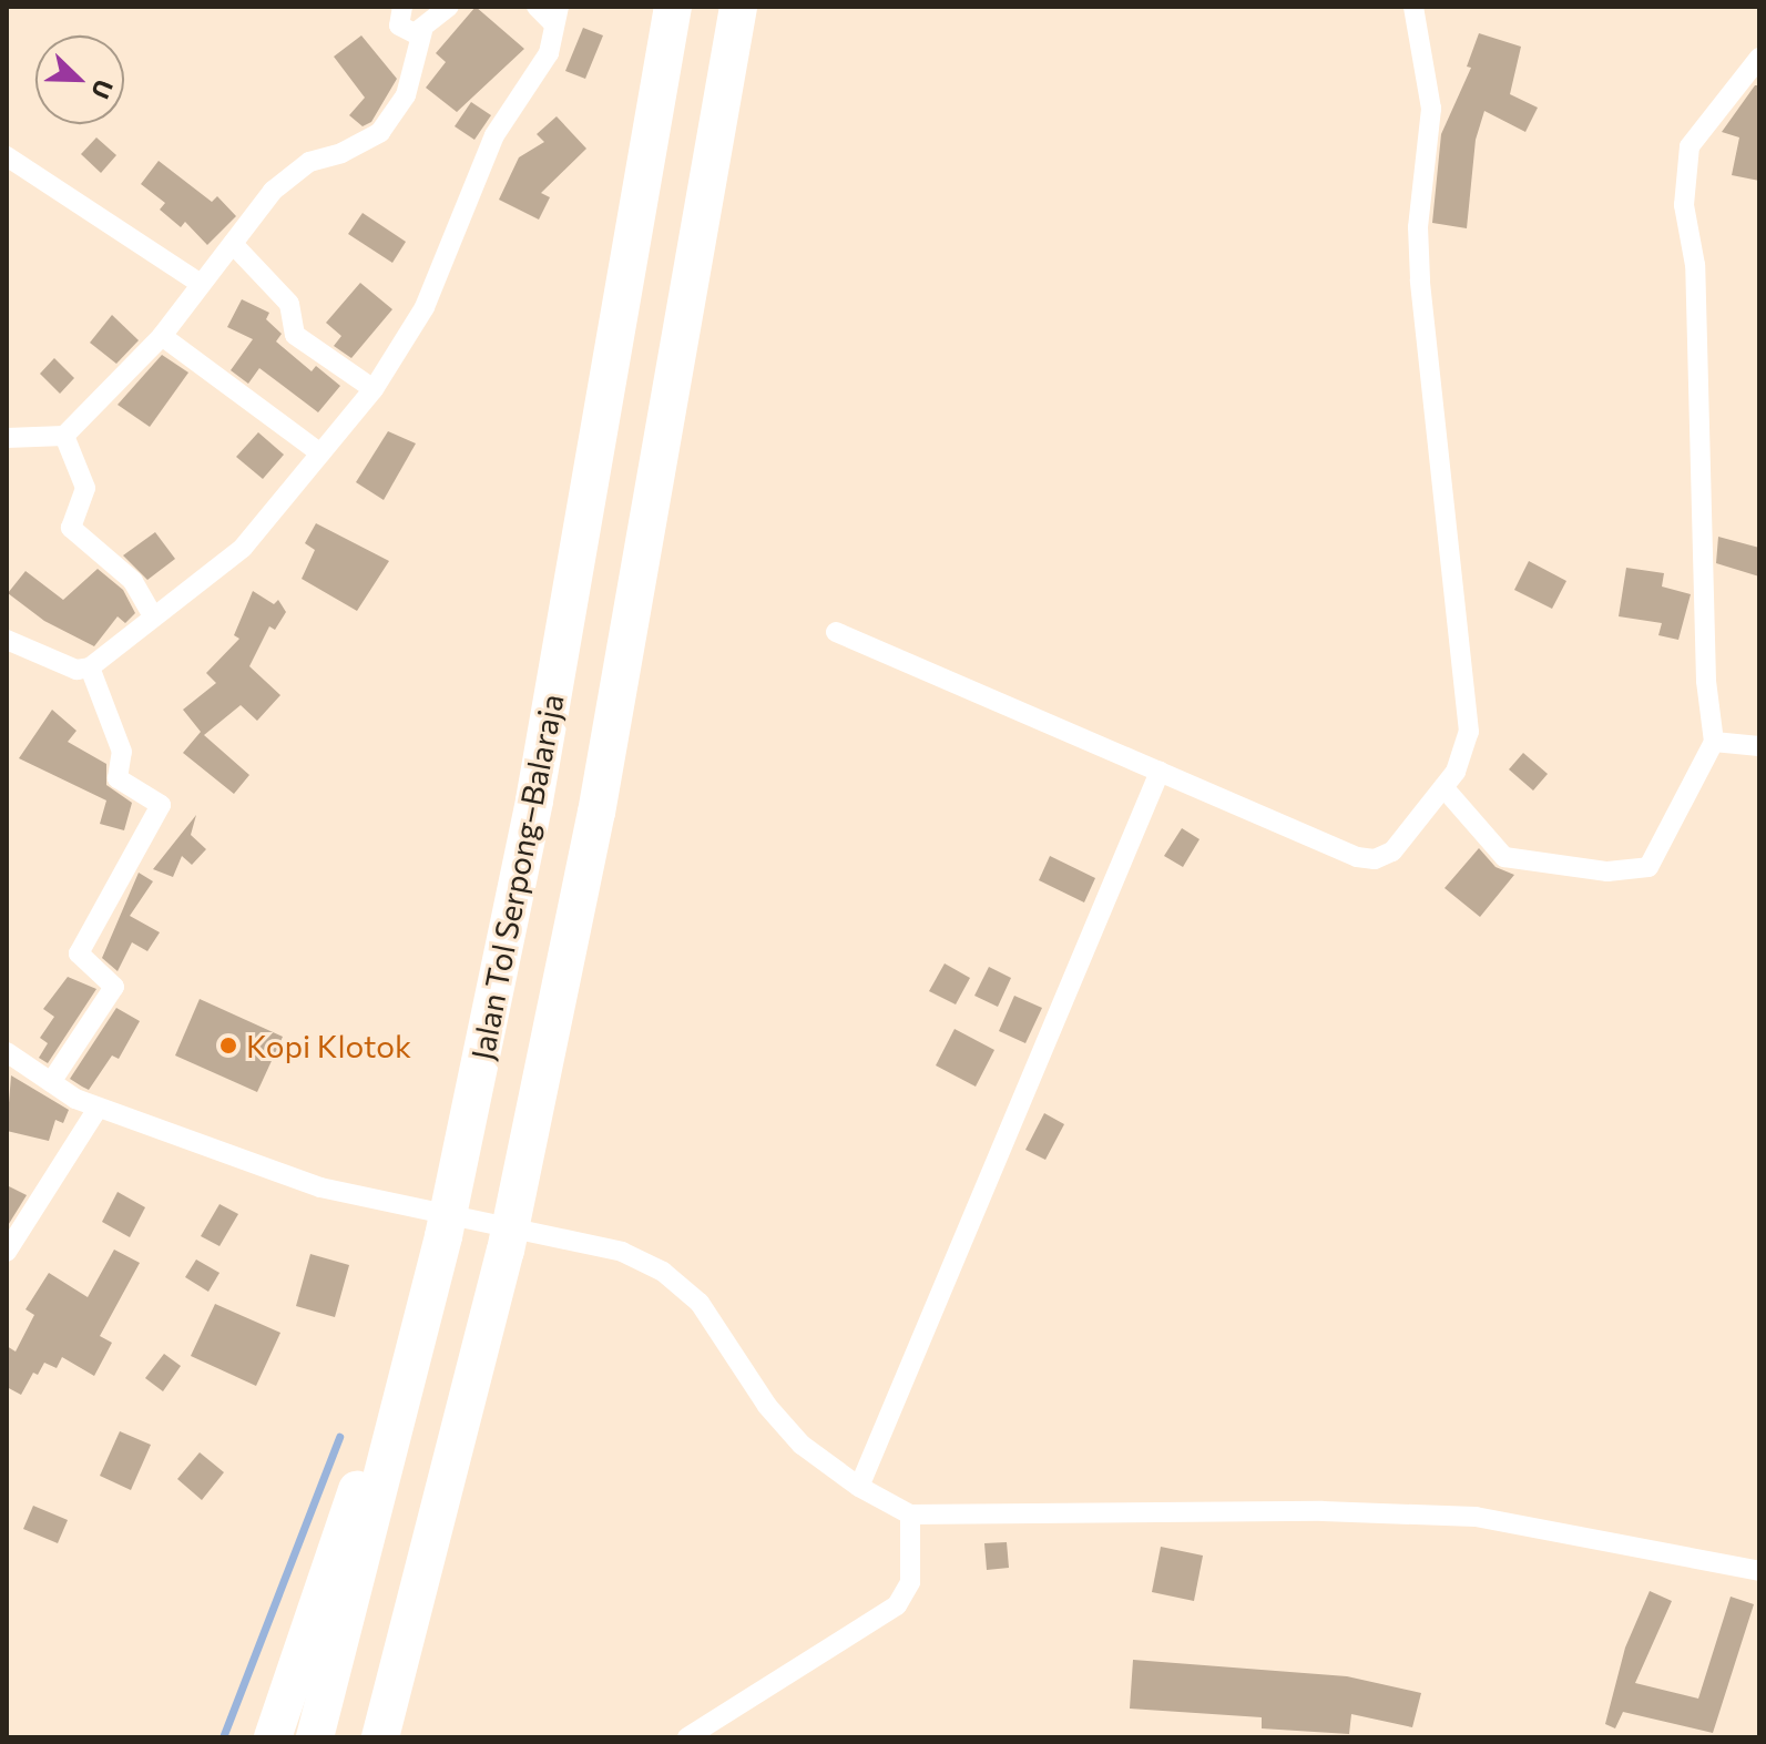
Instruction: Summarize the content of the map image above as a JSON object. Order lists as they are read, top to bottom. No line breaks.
{"streets":{"highway":["Jalan Tol Serpong–Balaraja"]},"places":["Kopi Klotok"],"north":"bottom right"}
